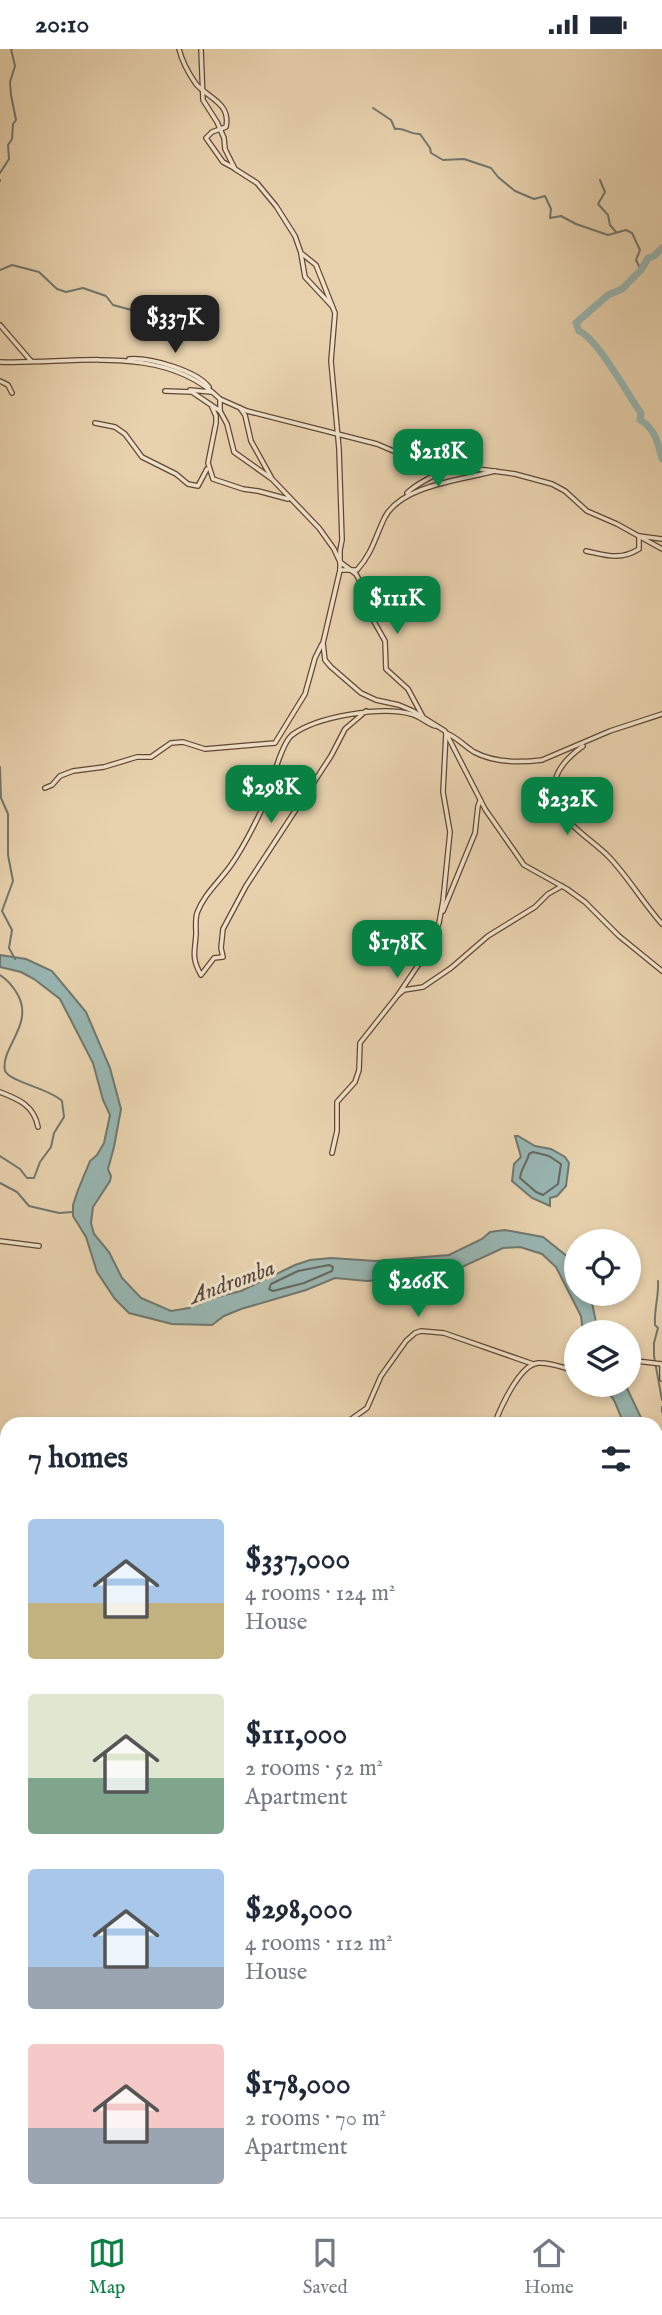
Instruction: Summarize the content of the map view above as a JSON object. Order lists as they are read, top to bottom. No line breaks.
{"water":["Andromba"],"page":{"status":"20:10","price":["$337K","$218K","$111K","$298K","$232K","$178K","$266K"],"heading":"7 homes","list":[{"name":"$337,000","note":"4 rooms · 124 m² · House"},{"name":"$111,000","note":"2 rooms · 52 m² · Apartment"},{"name":"$298,000","note":"4 rooms · 112 m² · House"},{"name":"$178,000","note":"2 rooms · 70 m² · Apartment"}],"tabs":["Map","Saved","Home"]}}
